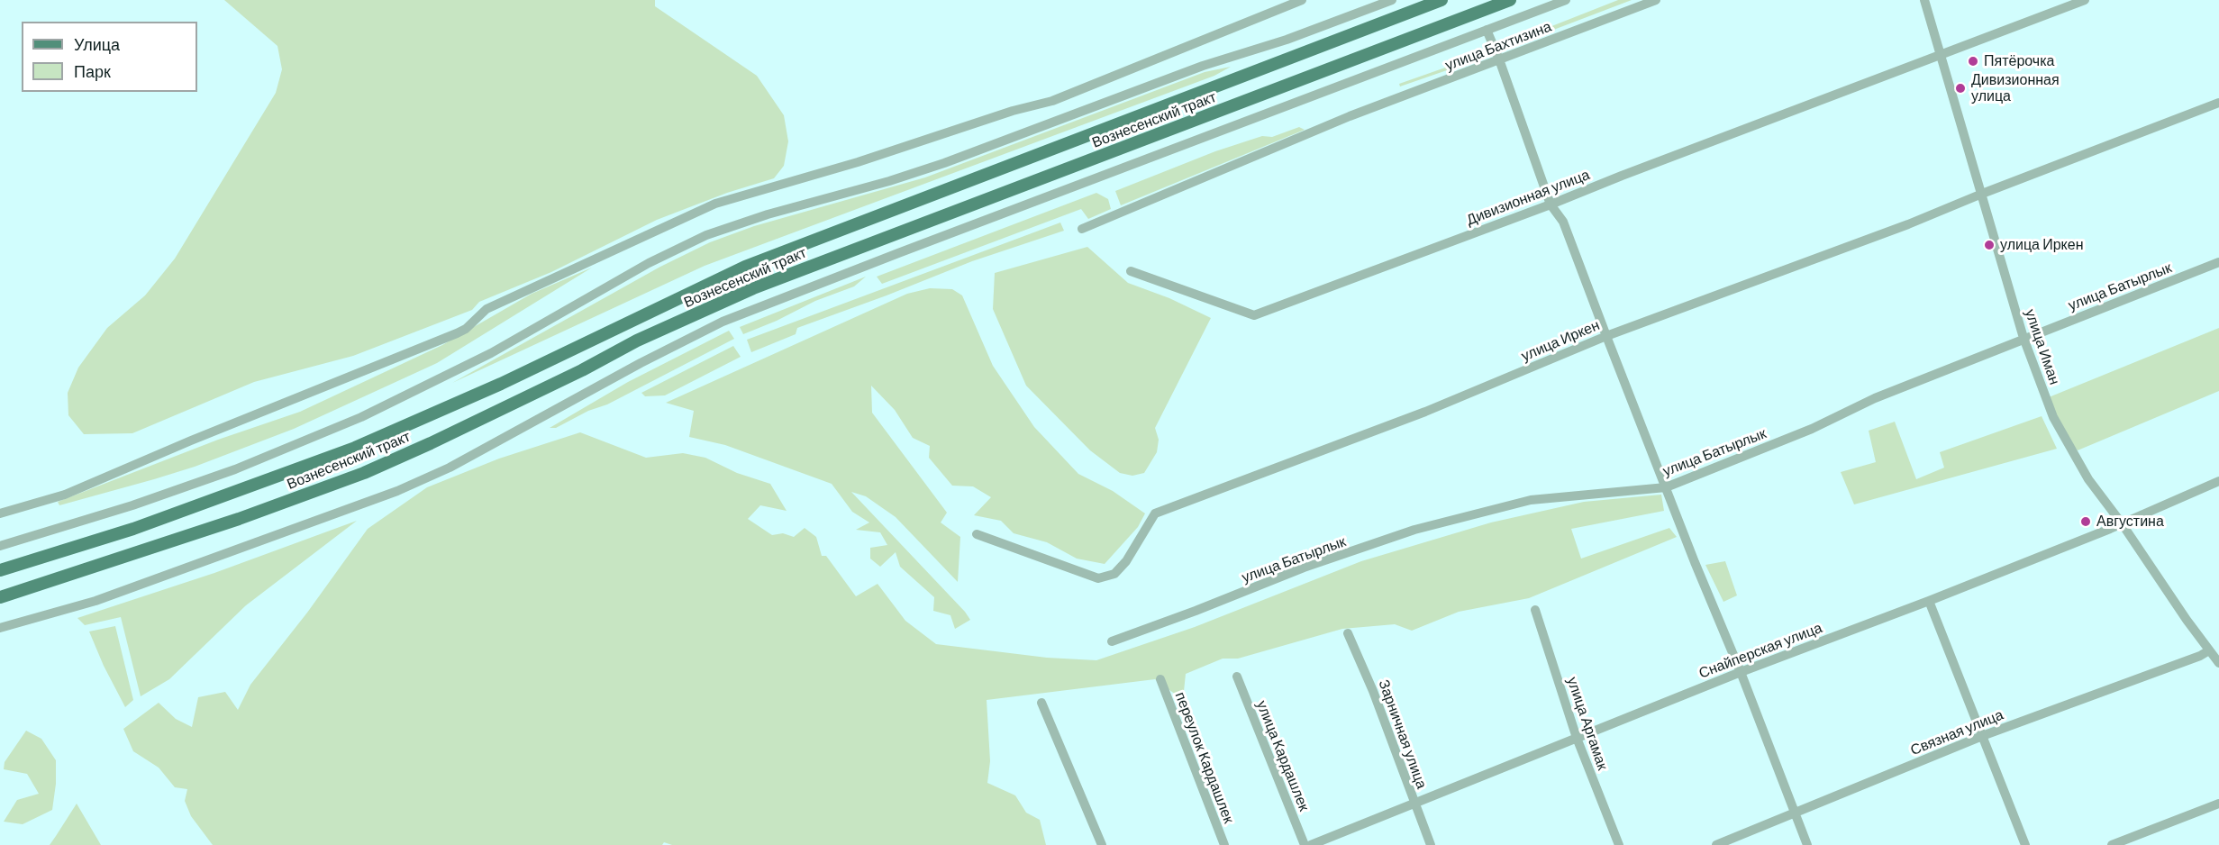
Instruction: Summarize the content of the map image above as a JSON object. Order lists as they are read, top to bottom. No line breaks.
{"streets":{"main road":["Вознесенский тракт"],"street":["улица Бахтизина","Дивизионная улица","улица Батырлык","улица Иркен","улица Иман","Снайперская улица","улица Аргамак","Связная улица","Зарничная улица","улица Кардашлек","переулок Кардашлек"]},"crossings":[["Дивизионная улица","улица Иман"],["улица Батырлык","улица Иман"],["улица Иркен","улица Иман"],["улица Иман","Снайперская улица"],["улица Иман","Связная улица"],["Снайперская улица","улица Аргамак"],["Снайперская улица","Зарничная улица"]],"places":["Пятёрочка","Дивизионная улица","улица Иркен","Августина"],"legend":["Улица","Парк"]}
